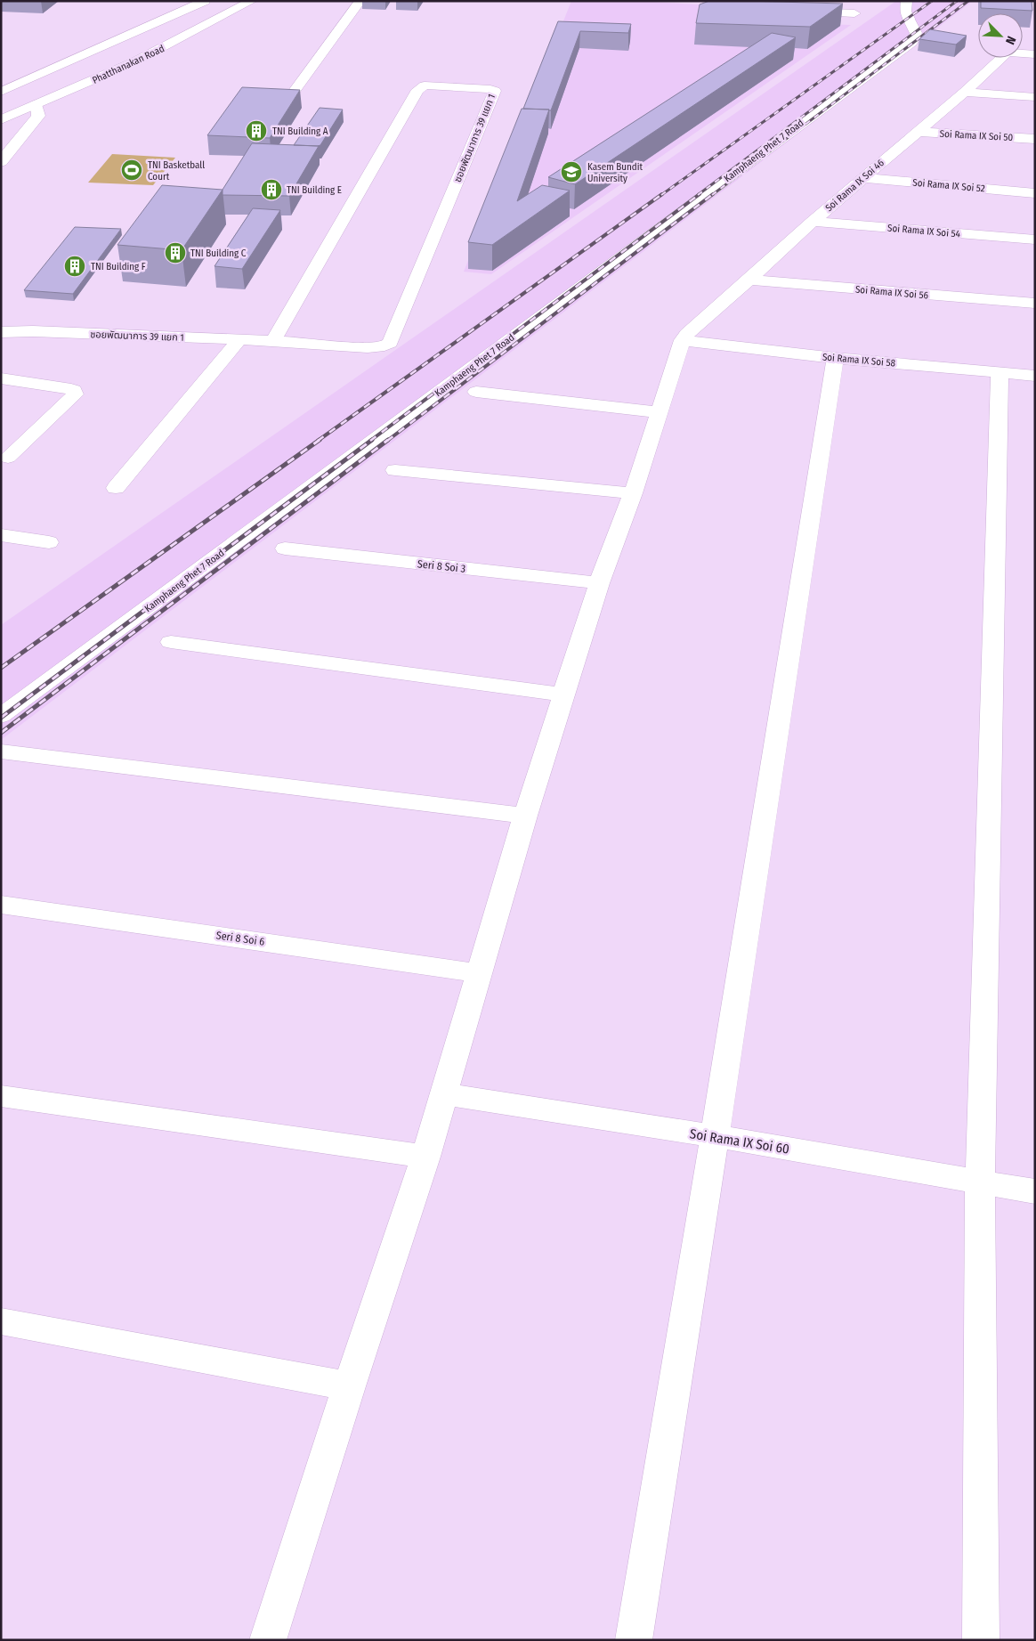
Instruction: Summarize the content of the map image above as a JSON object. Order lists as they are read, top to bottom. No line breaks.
{"streets":{"street":["Phatthanakan Road","Soi Rama IX Soi 50","ซอยพัฒนาการ 39 แยก 1","Kamphaeng Phet 7 Road","Soi Rama IX Soi 46","Soi Rama IX Soi 52","Soi Rama IX Soi 54","Soi Rama IX Soi 56","Soi Rama IX Soi 58","Seri 8 Soi 3","Seri 8 Soi 6","Soi Rama IX Soi 60"]},"crossings":[["Soi Rama IX Soi 50","Soi Rama IX Soi 46"],["Soi Rama IX Soi 46","Soi Rama IX Soi 52"],["Soi Rama IX Soi 46","Soi Rama IX Soi 54"],["Soi Rama IX Soi 46","Soi Rama IX Soi 56"],["Soi Rama IX Soi 46","Soi Rama IX Soi 58"]],"places":{"building":["TNI Building A","TNI Building E","TNI Building C","TNI Building F"],"sports":["TNI Basketball Court"],"school or university":["Kasem Bundit University"]},"north":"bottom right"}
